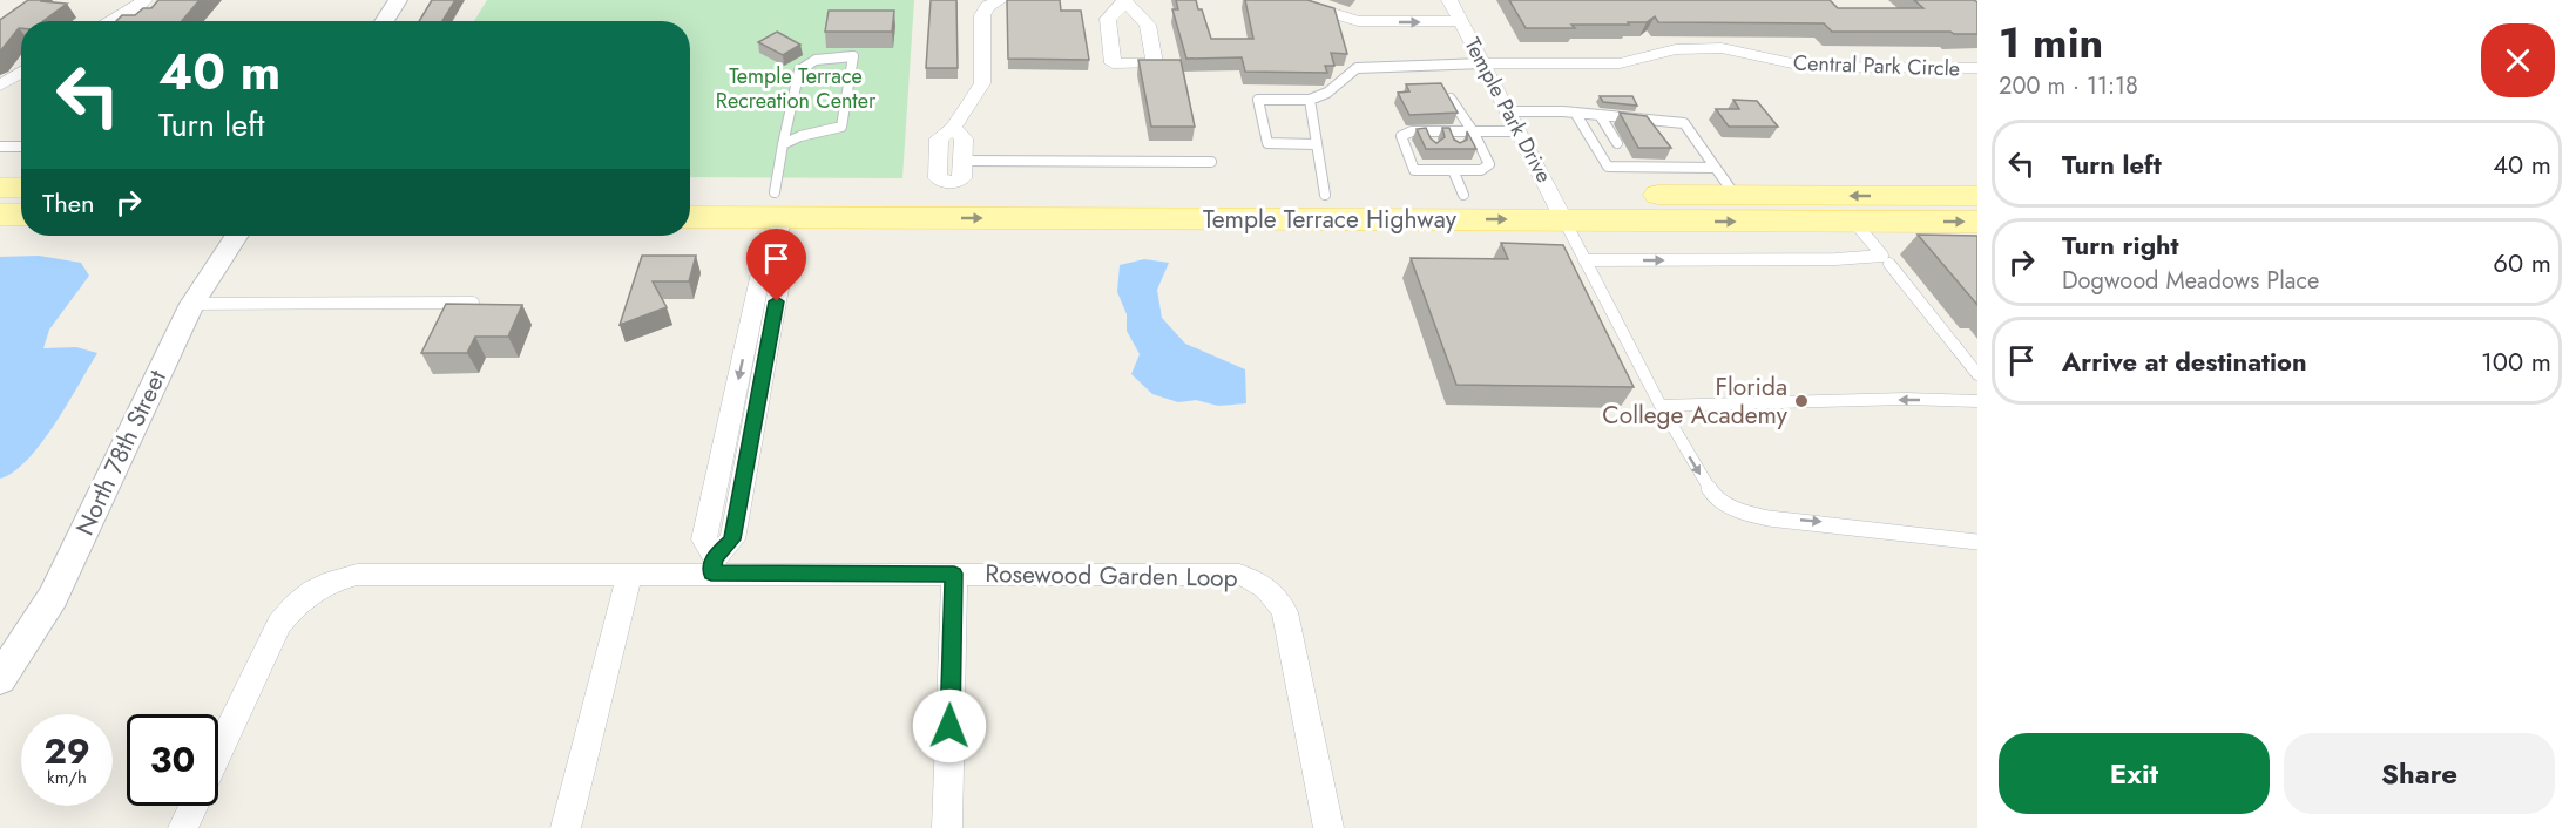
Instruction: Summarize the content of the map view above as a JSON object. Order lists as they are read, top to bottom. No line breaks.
{"streets":{"main road":["Temple Terrace Highway"],"street":["Central Park Circle","Temple Park Drive","North 78th Street","Rosewood Garden Loop"]},"crossings":[["Central Park Circle","Temple Park Drive"],["Temple Park Drive","Temple Terrace Highway"]],"parks":["Temple Terrace Recreation Center"],"places":["Florida College Academy"],"page":{"heading":["1 min","200 m · 11:18"],"turn":["40 m","Turn left"],"list":[{"name":"Turn left","value":"40 m"},{"name":"Turn right","note":"Dogwood Meadows Place","value":"60 m"},{"name":"Arrive at destination","value":"100 m"}],"then":"Then","speed":"29 km/h","limit":"30","buttons":["Exit","Share"]}}
